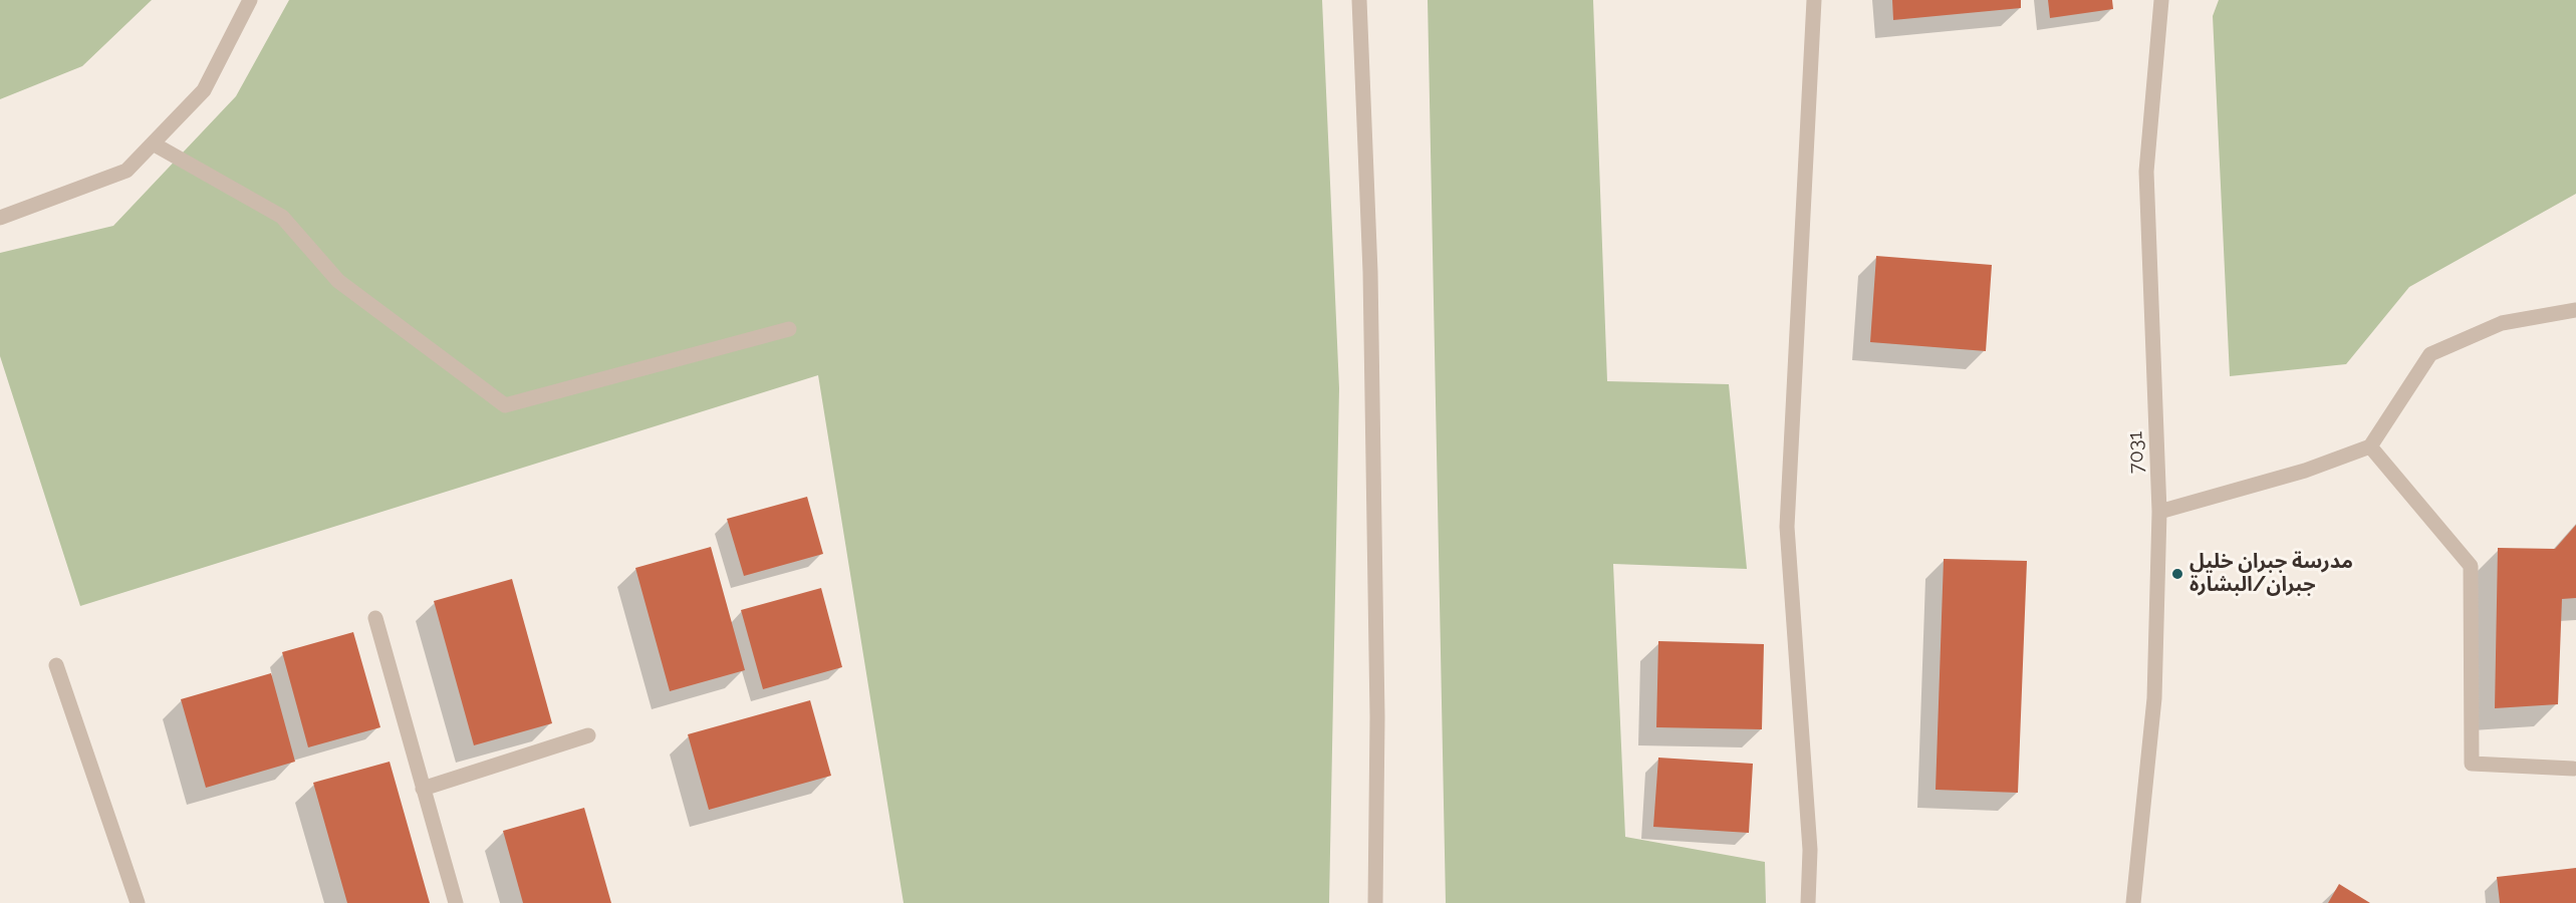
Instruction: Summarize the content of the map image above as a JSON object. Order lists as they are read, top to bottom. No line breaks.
{"streets":{"street":["7031"]},"places":["مدرسة جبران خليل جبران/البشارة"]}
